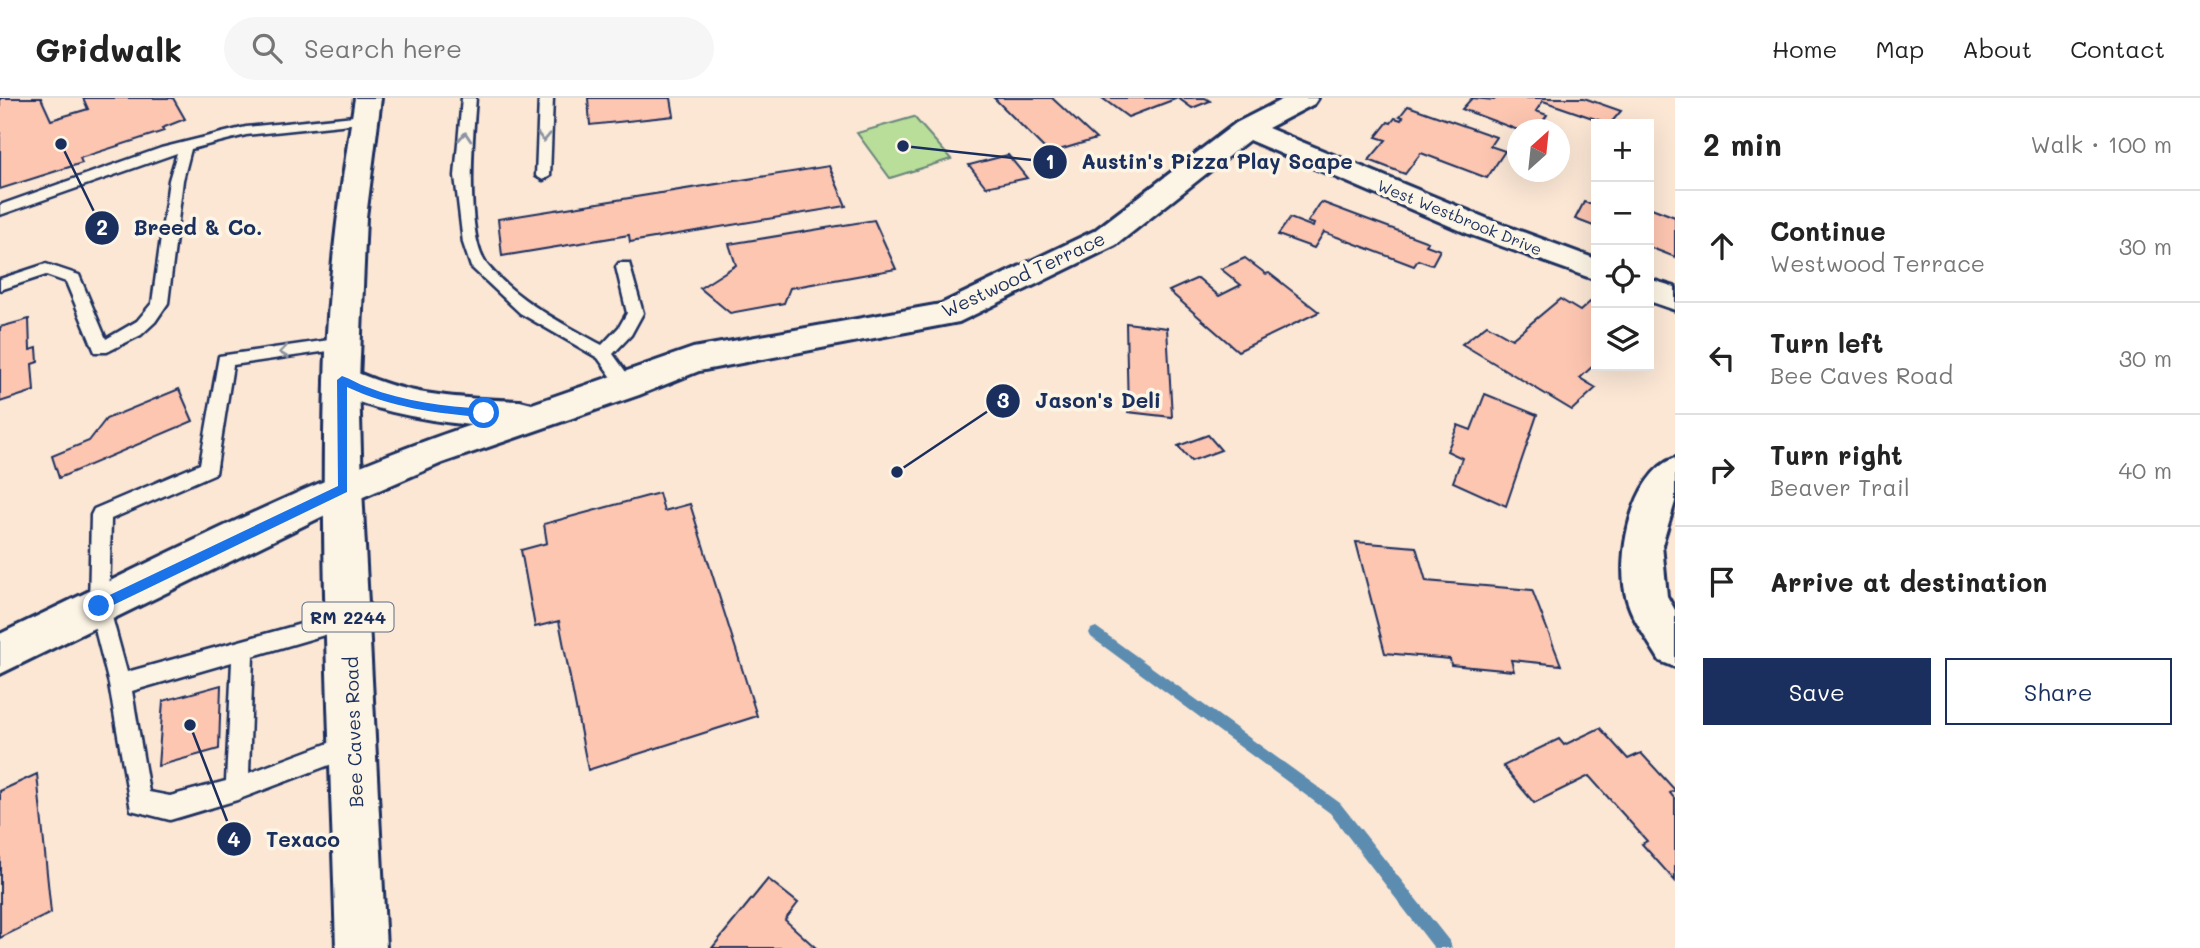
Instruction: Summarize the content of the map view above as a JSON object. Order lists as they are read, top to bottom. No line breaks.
{"streets":{"street":["West Westbrook Drive","Westwood Terrace","RM 2244","Bee Caves Road"]},"crossings":[["West Westbrook Drive","Westwood Terrace"],["Westwood Terrace","Bee Caves Road"]],"places":["Breed & Co.","Austin's Pizza Play Scape","Jason's Deli","Texaco"],"north":"top right","page":{"header":"Gridwalk","search":"Search here","nav":["Home","Map","About","Contact"],"heading":["2 min","Walk · 100 m"],"map_buttons":["+","−"],"list":[["Continue","Westwood Terrace","30 m"],["Turn left","Bee Caves Road","30 m"],["Turn right","Beaver Trail","40 m"],"Arrive at destination"],"buttons":["Save","Share"]}}
